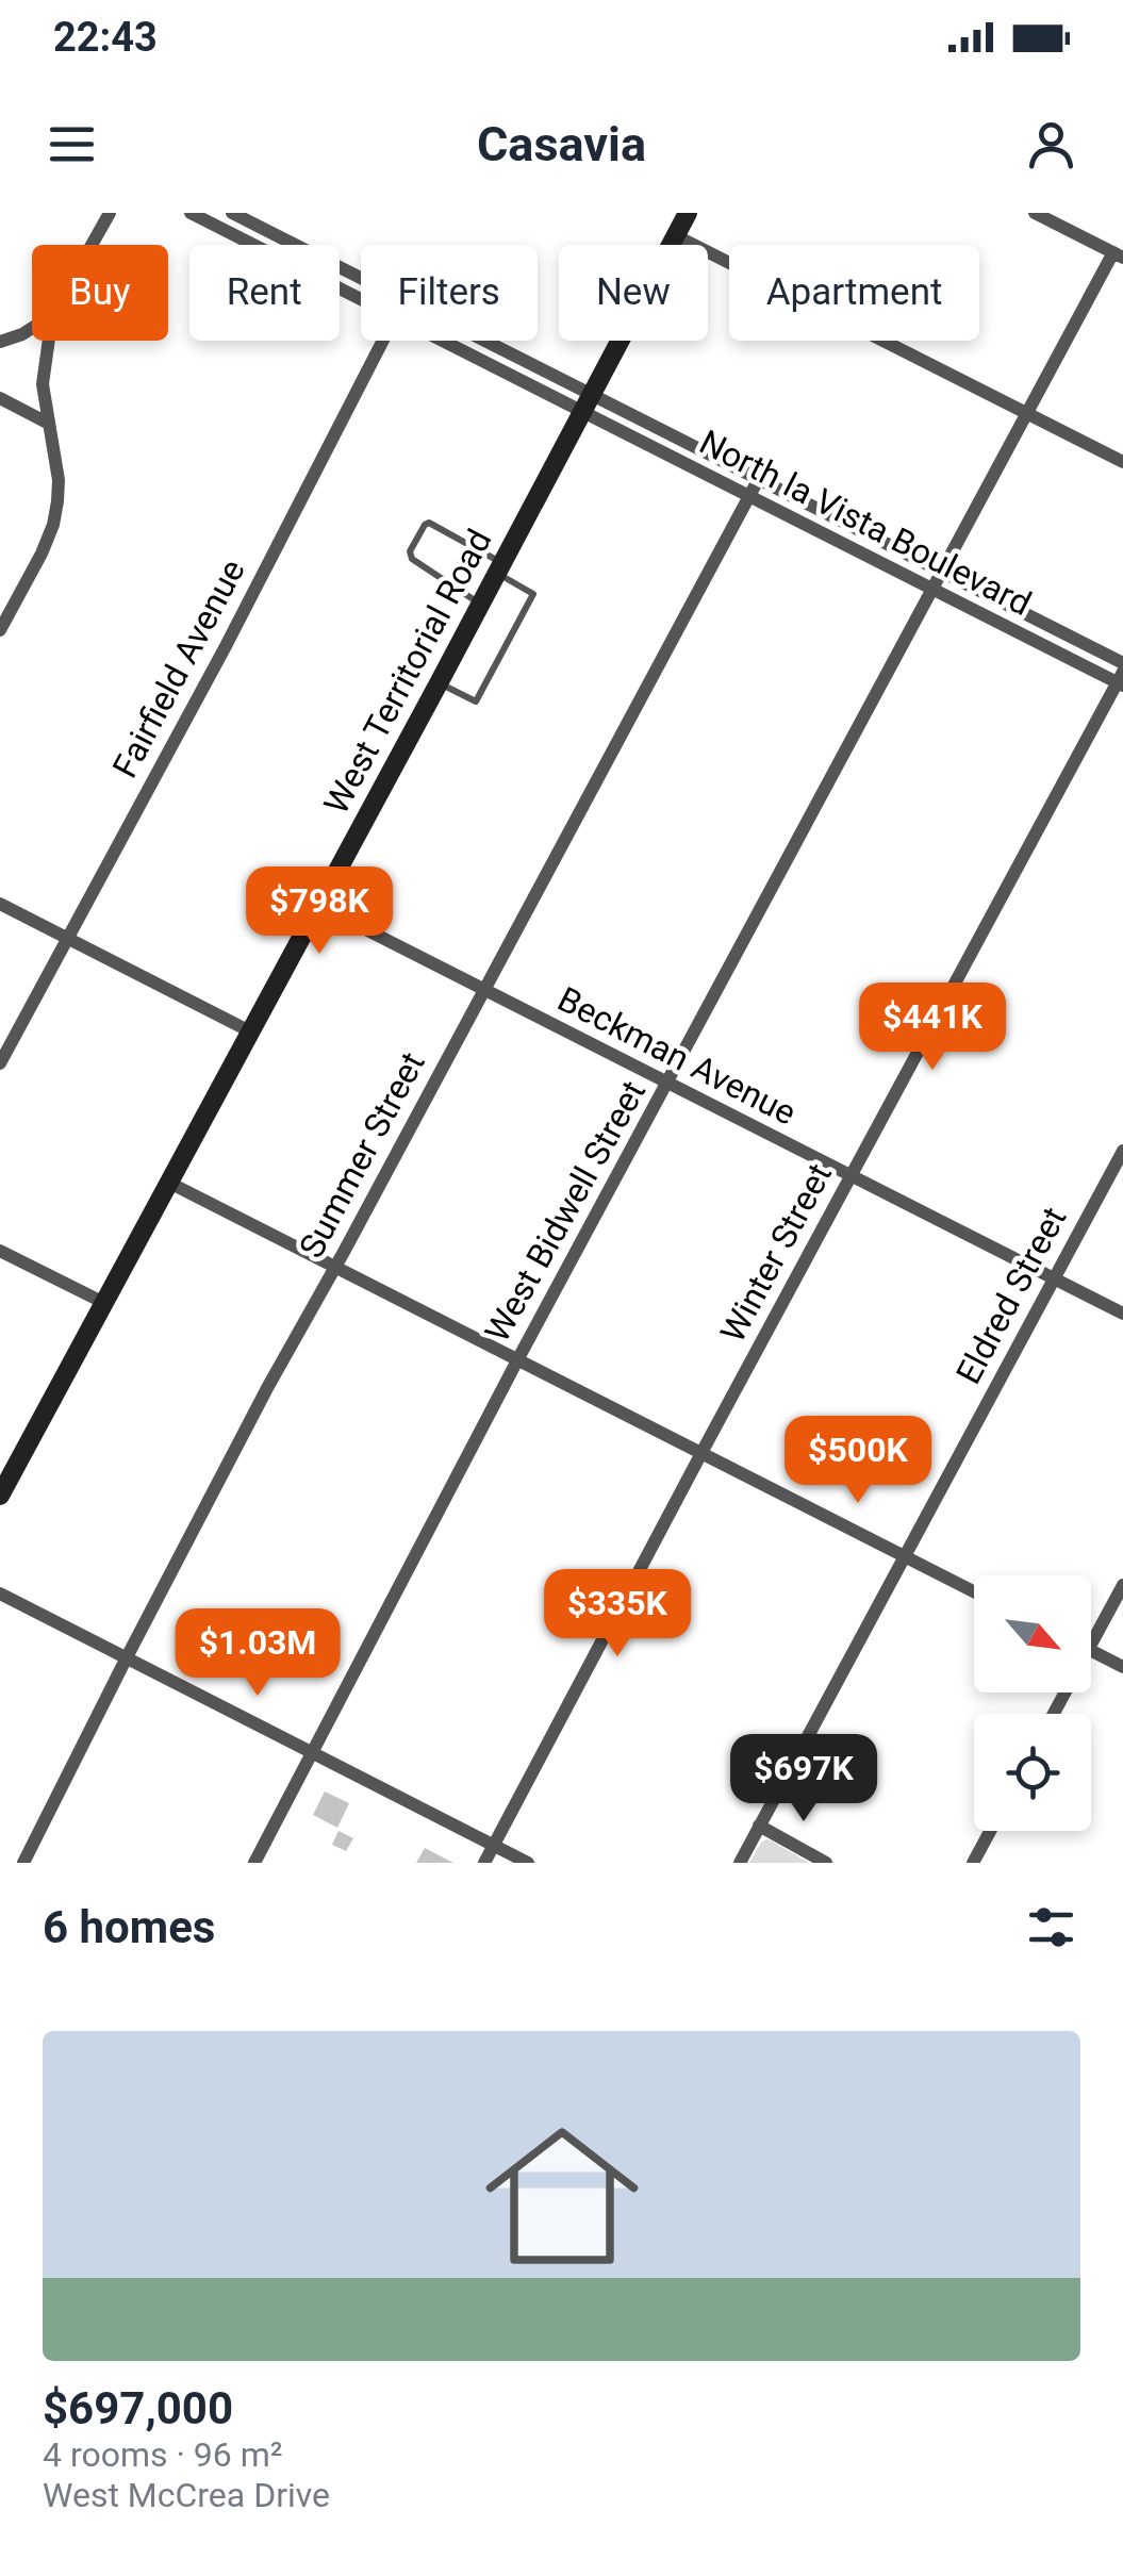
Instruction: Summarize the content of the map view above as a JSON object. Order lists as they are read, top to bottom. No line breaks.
{"streets":{"street":["North la Vista Boulevard","Fairfield Avenue","West Territorial Road","Beckman Avenue","Summer Street","West Bidwell Street","Winter Street","Eldred Street"]},"crossings":[["North la Vista Boulevard","West Territorial Road"],["North la Vista Boulevard","Summer Street"],["North la Vista Boulevard","West Bidwell Street"],["North la Vista Boulevard","Winter Street"],["West Territorial Road","Beckman Avenue"],["Beckman Avenue","Summer Street"],["Beckman Avenue","West Bidwell Street"],["Beckman Avenue","Winter Street"],["Beckman Avenue","Eldred Street"]],"north":"bottom right","page":{"status":"22:43","header":"Casavia","chip":["Buy","Rent","Filters","New","Apartment"],"price":["$798K","$441K","$500K","$335K","$1.03M","$697K"],"heading":"6 homes","list":[{"name":"$697,000","note":"4 rooms · 96 m² · West McCrea Drive"}]}}
